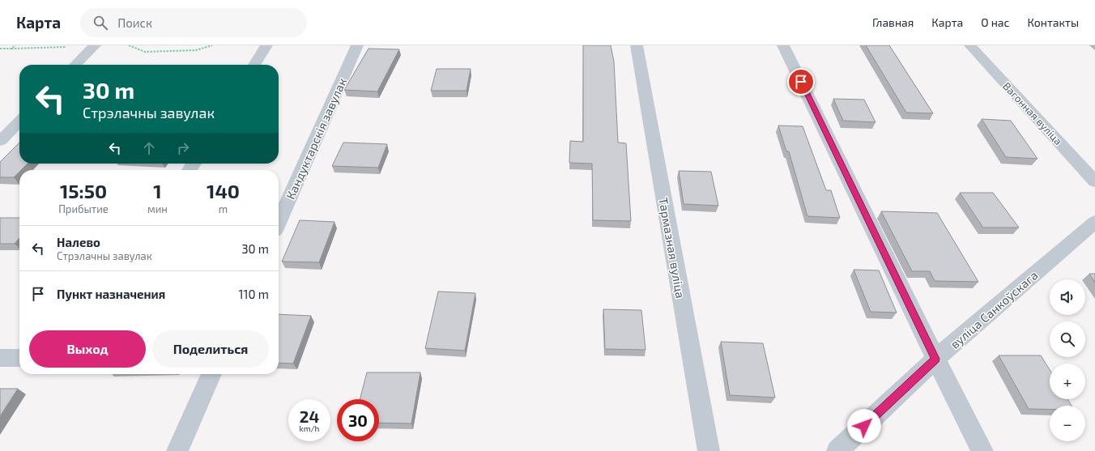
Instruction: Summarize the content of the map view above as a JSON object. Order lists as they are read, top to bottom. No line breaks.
{"streets":{"street":["Вагонная вуліца","Кандуктарскія завулак","Тармазная вуліца","вуліца Санкоўскага"]},"page":{"header":"Карта","search":"Поиск","nav":["Главная","Карта","О нас","Контакты"],"turn":["30 m","Стрэлачны завулак"],"eta":["15:50","Прибытие","1","мин","140","m"],"list":[{"name":"Налево","note":"Стрэлачны завулак","value":"30 m"},{"name":"Пункт назначения","value":"110 m"}],"map_buttons":["+","−"],"buttons":["Выход","Поделиться"],"speed":"24 km/h","limit":"30"}}
